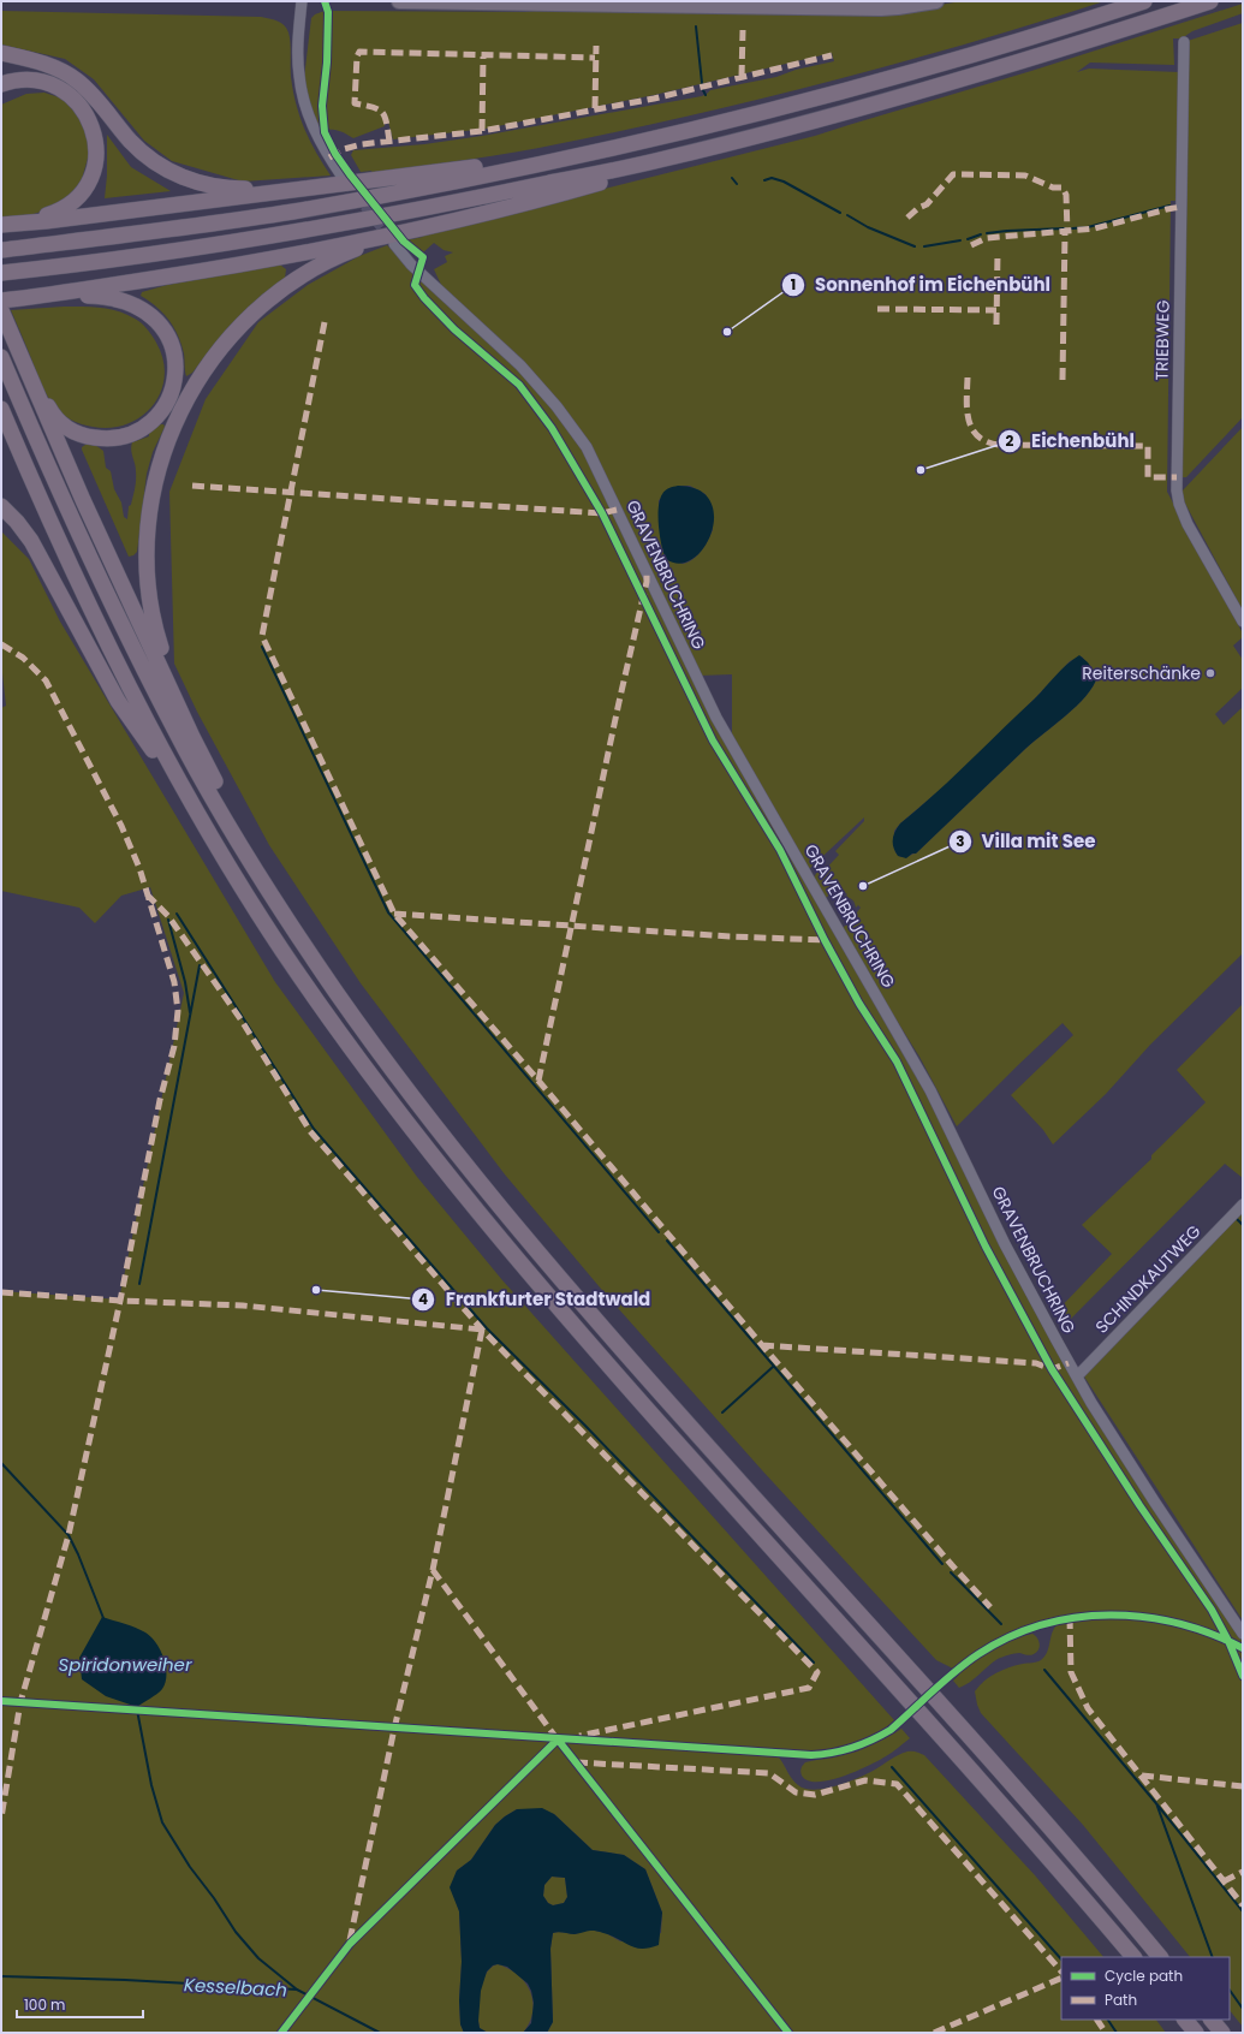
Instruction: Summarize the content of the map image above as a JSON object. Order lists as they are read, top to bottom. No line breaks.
{"streets":{"street":["TRIEBWEG","GRAVENBRUCHRING","SCHINDKAUTWEG"]},"crossings":[["GRAVENBRUCHRING","SCHINDKAUTWEG"]],"water":["Spiridonweiher","Kesselbach"],"places":["Sonnenhof im Eichenbühl","Eichenbühl","Reiterschänke","Villa mit See","Frankfurter Stadtwald"],"legend":["Cycle path","Path"],"scale_bar":"100 m"}
